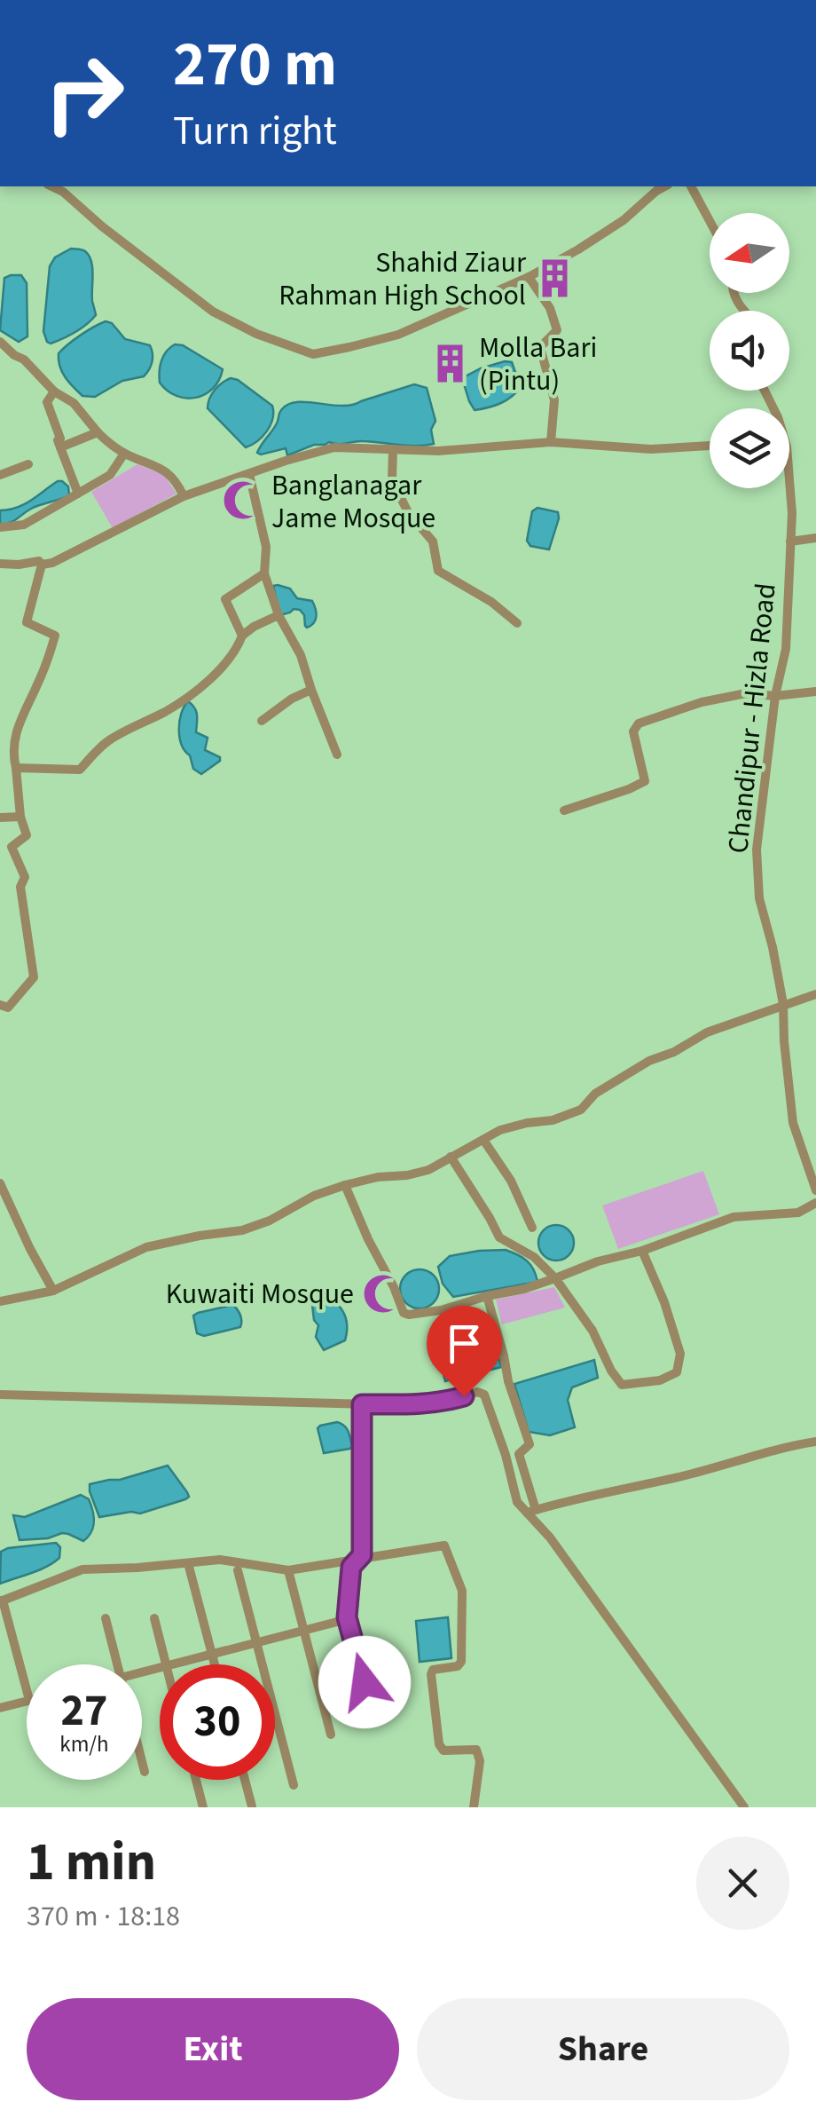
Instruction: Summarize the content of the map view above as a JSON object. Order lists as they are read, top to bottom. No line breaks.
{"streets":{"street":["Chandipur - Hizla Road"]},"places":{"building":["Shahid Ziaur Rahman High School","Molla Bari (Pintu)"],"mosque":["Banglanagar Jame Mosque","Kuwaiti Mosque"]},"north":"left","page":{"turn":["270 m","Turn right"],"speed":"27 km/h","limit":"30","heading":["1 min","370 m · 18:18"],"buttons":["Exit","Share"]}}
